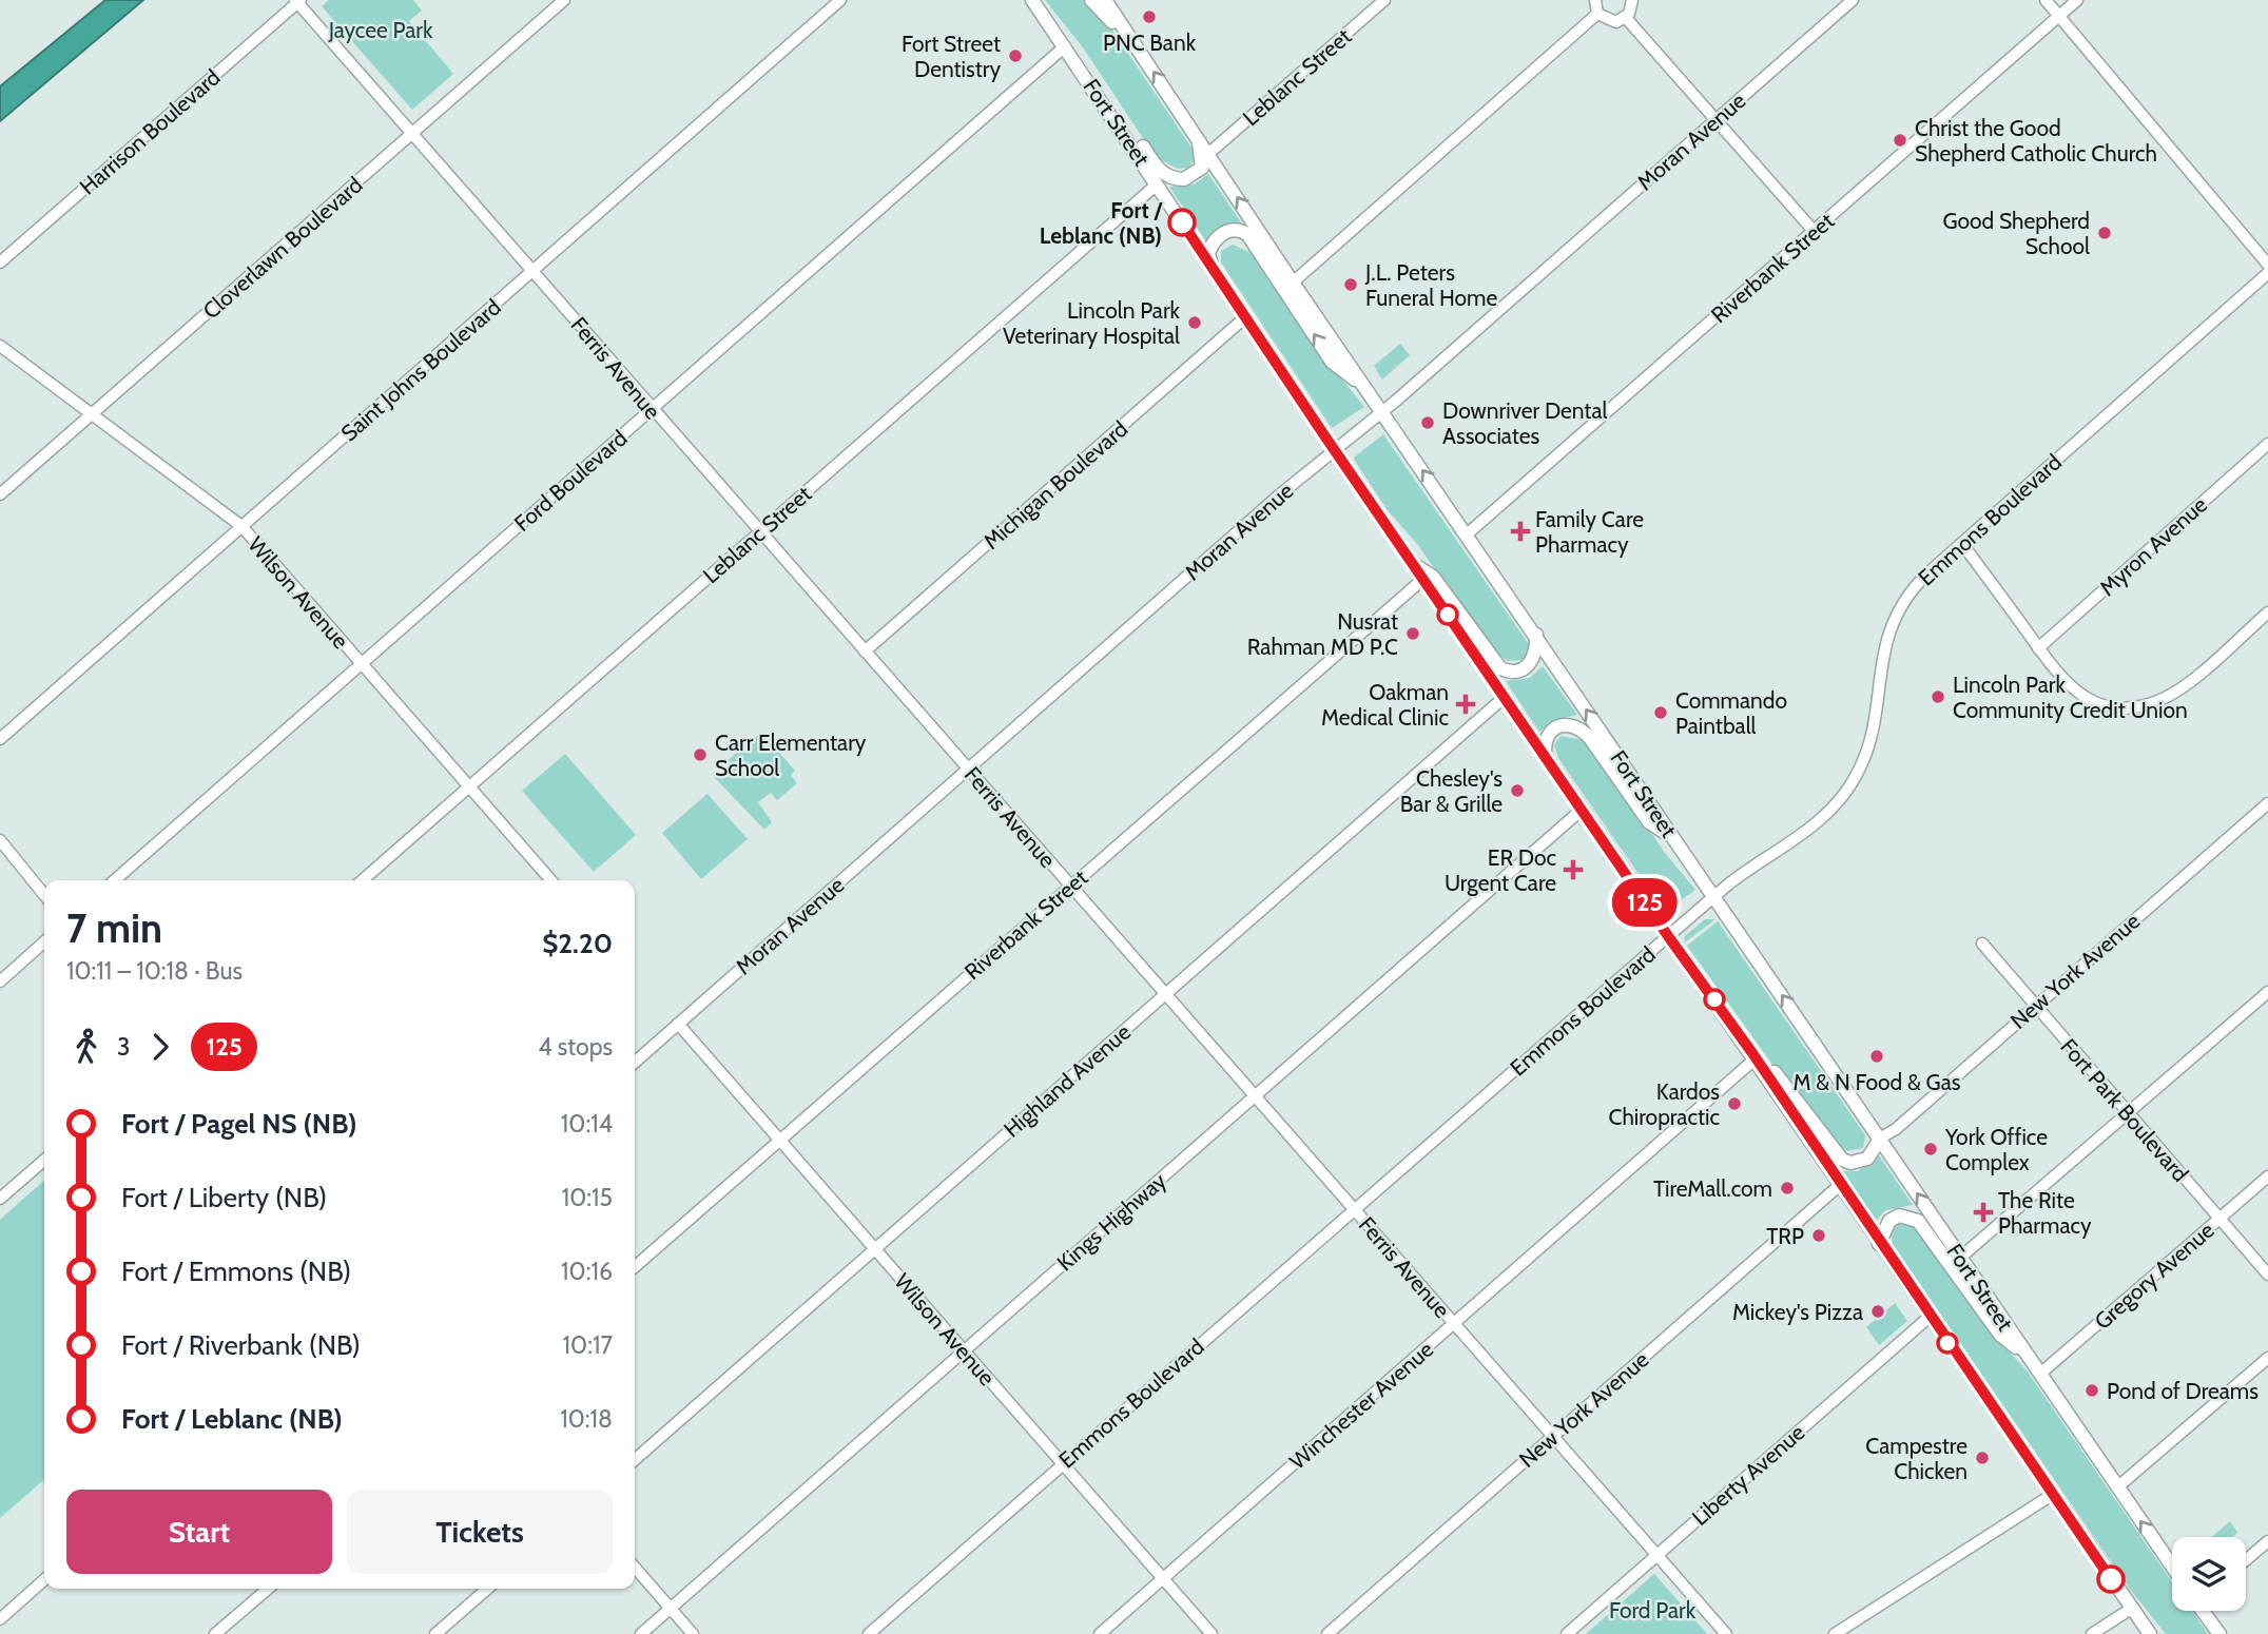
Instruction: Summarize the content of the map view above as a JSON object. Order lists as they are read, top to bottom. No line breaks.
{"streets":{"main road":["Fort Street"],"street":["Leblanc Street","Harrison Boulevard","Moran Avenue","Cloverlawn Boulevard","Riverbank Street","Ferris Avenue","Saint Johns Boulevard","Ford Boulevard","Michigan Boulevard","Emmons Boulevard","Myron Avenue","Wilson Avenue","New York Avenue","Highland Avenue","Fort Park Boulevard","Kings Highway","Gregory Avenue","Winchester Avenue","Liberty Avenue"]},"crossings":[["Leblanc Street","Fort Street"],["Leblanc Street","Ferris Avenue"],["Leblanc Street","Wilson Avenue"],["Fort Street","Moran Avenue"],["Fort Street","Riverbank Street"],["Fort Street","Ford Boulevard"],["Fort Street","Michigan Boulevard"],["Fort Street","Emmons Boulevard"],["Fort Street","New York Avenue"],["Fort Street","Highland Avenue"],["Fort Street","Kings Highway"],["Fort Street","Gregory Avenue"],["Fort Street","Winchester Avenue"],["Fort Street","Liberty Avenue"],["Harrison Boulevard","Ferris Avenue"],["Moran Avenue","Ferris Avenue"],["Moran Avenue","Wilson Avenue"],["Cloverlawn Boulevard","Ferris Avenue"],["Cloverlawn Boulevard","Wilson Avenue"],["Riverbank Street","Ferris Avenue"],["Riverbank Street","Wilson Avenue"],["Ferris Avenue","Saint Johns Boulevard"],["Ferris Avenue","Ford Boulevard"],["Ferris Avenue","Michigan Boulevard"],["Ferris Avenue","Emmons Boulevard"],["Ferris Avenue","New York Avenue"],["Ferris Avenue","Highland Avenue"],["Ferris Avenue","Kings Highway"],["Ferris Avenue","Winchester Avenue"],["Ferris Avenue","Liberty Avenue"],["Saint Johns Boulevard","Wilson Avenue"],["Ford Boulevard","Wilson Avenue"],["Emmons Boulevard","Wilson Avenue"],["Wilson Avenue","Highland Avenue"],["Wilson Avenue","Kings Highway"],["Wilson Avenue","Winchester Avenue"],["New York Avenue","Fort Park Boulevard"],["Fort Park Boulevard","Gregory Avenue"]],"parks":["Jaycee Park","Ford Park"],"places":{"other":["PNC Bank","Fort Street Dentistry","Christ the Good Shepherd Catholic Church","Fort / Leblanc (NB)","Good Shepherd School","J.L. Peters Funeral Home","Lincoln Park Veterinary Hospital","Downriver Dental Associates","Nusrat Rahman MD P.C","Lincoln Park Community Credit Union","Commando Paintball","Carr Elementary School","Chesley's Bar & Grille","M & N Food & Gas","Kardos Chiropractic","York Office Complex","TireMall.com","TRP","Mickey's Pizza","Pond of Dreams","Campestre Chicken"],"health":["Family Care Pharmacy","Oakman Medical Clinic","ER Doc Urgent Care","The Rite Pharmacy"]},"lines":["bus line 125"],"page":{"on_map":"125","heading":["7 min","10:11 – 10:18 · Bus","$2.20"],"legs":["3","125","4 stops"],"list":[{"name":"Fort / Pagel NS (NB)","value":"10:14"},{"name":"Fort / Liberty (NB)","value":"10:15"},{"name":"Fort / Emmons (NB)","value":"10:16"},{"name":"Fort / Riverbank (NB)","value":"10:17"},{"name":"Fort / Leblanc (NB)","value":"10:18"}],"buttons":["Start","Tickets"]}}
